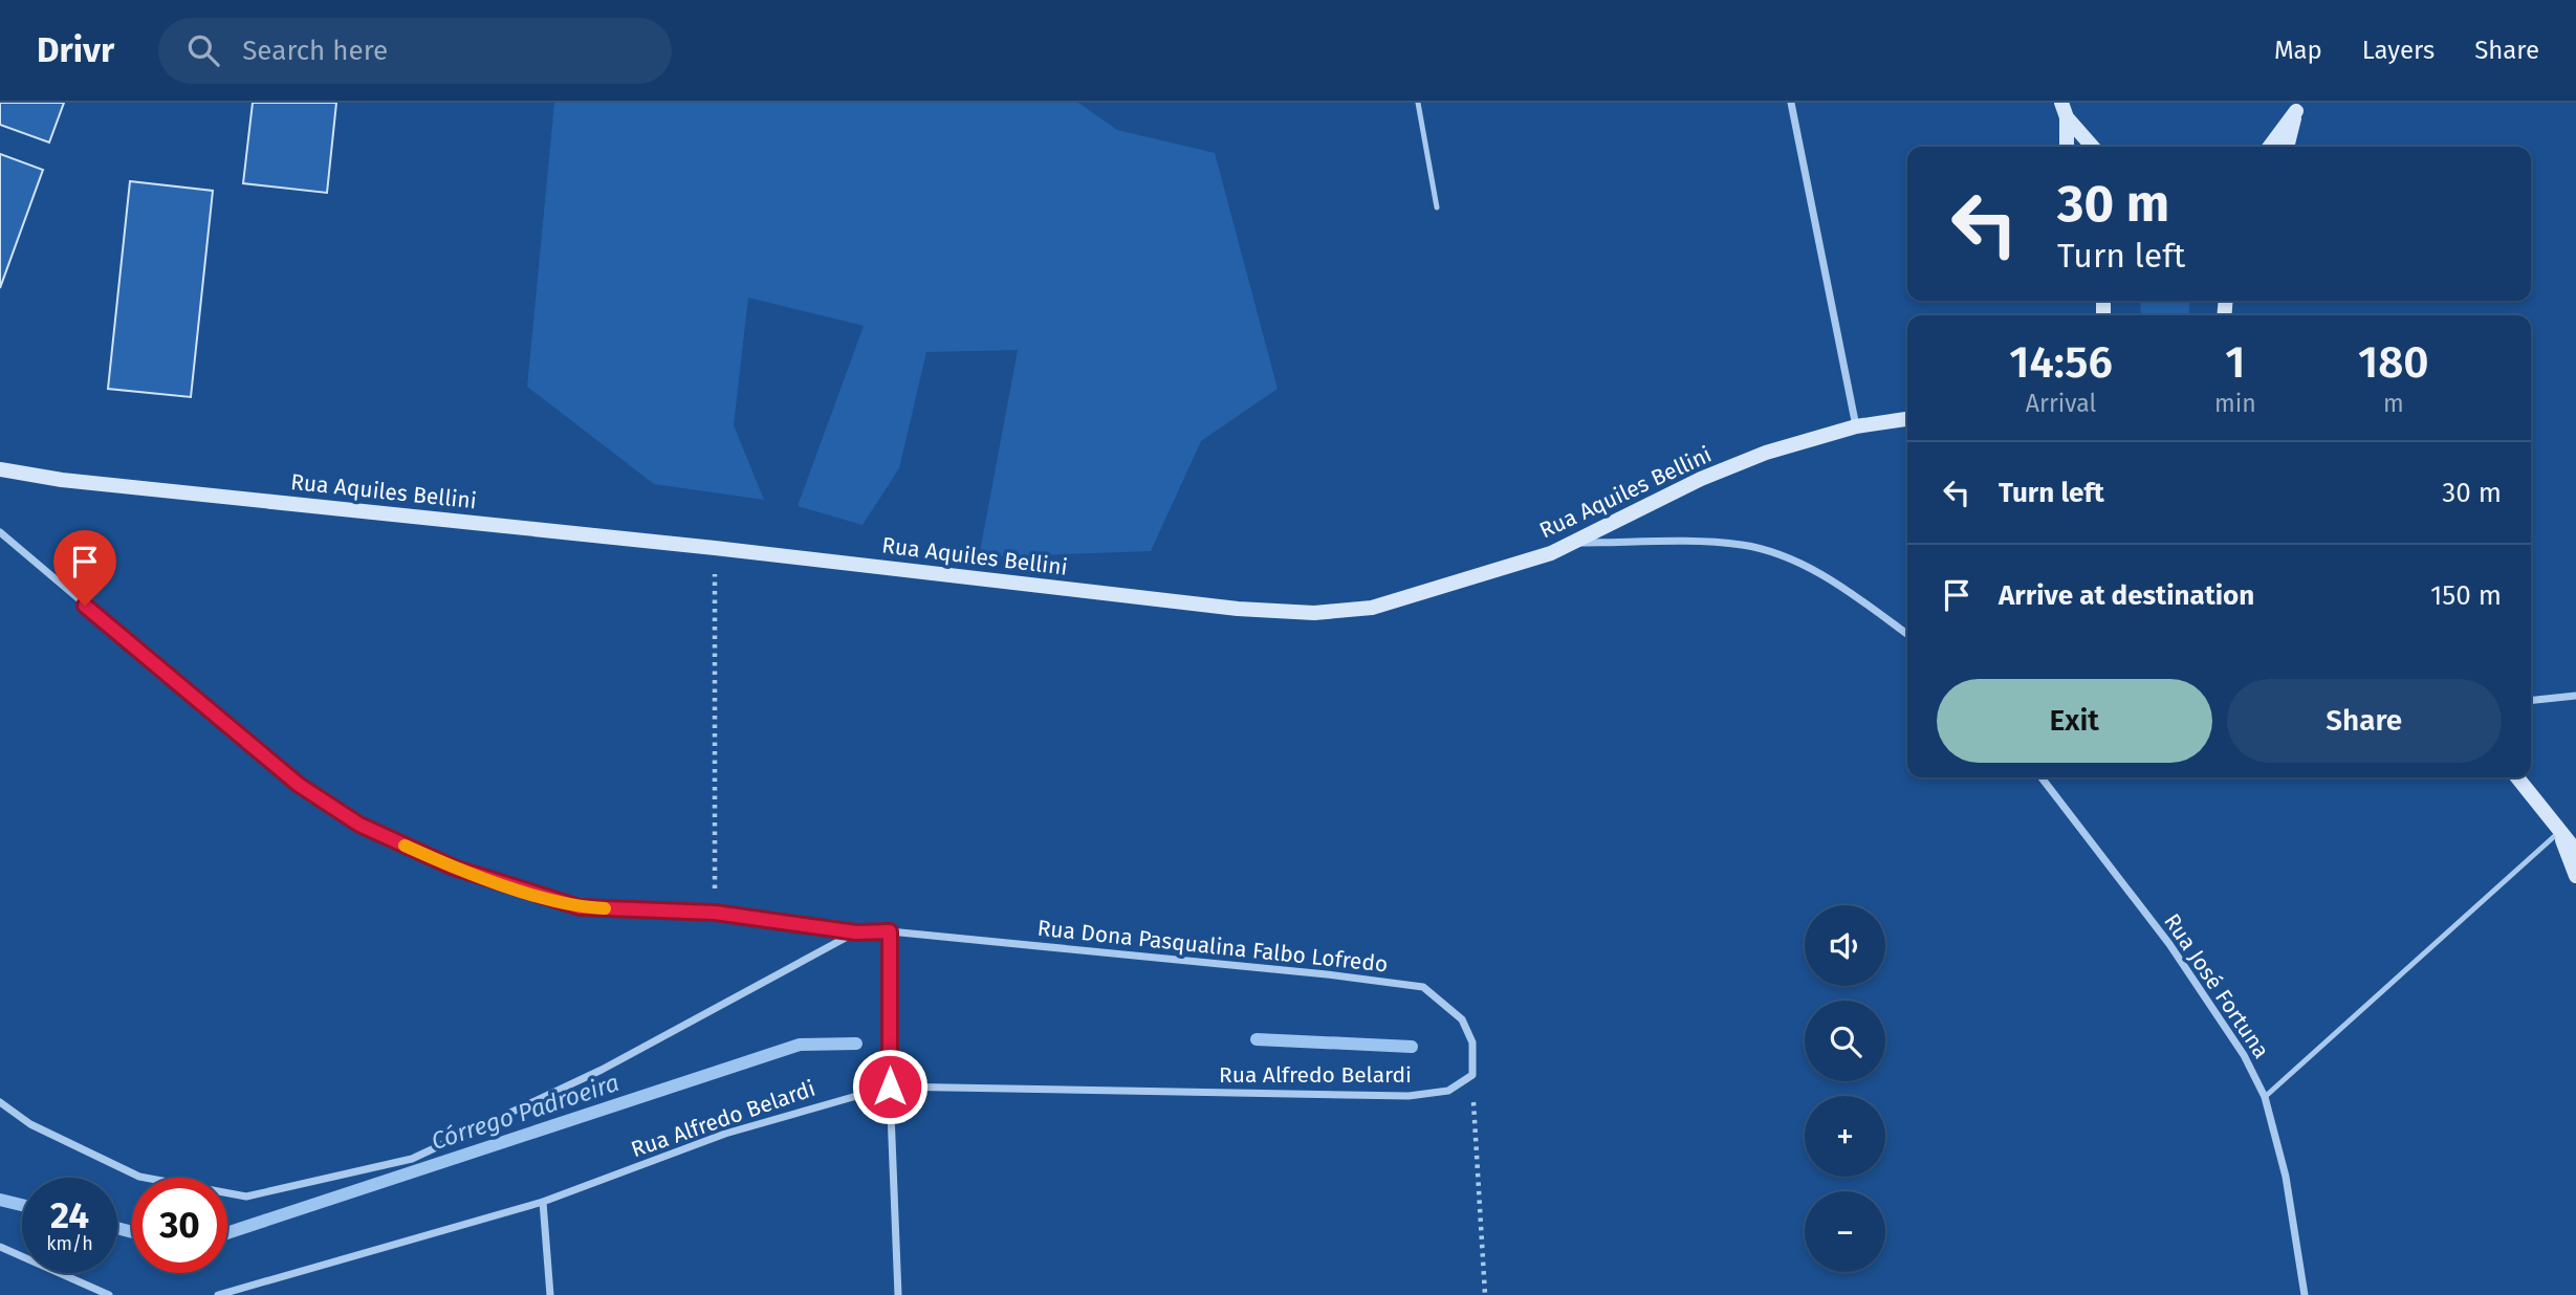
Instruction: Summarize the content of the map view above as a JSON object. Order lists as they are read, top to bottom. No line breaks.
{"streets":{"street":["Rua Aquiles Bellini","Rua Dona Pasqualina Falbo Lofredo","Rua José Fortuna","Rua Alfredo Belardi"]},"crossings":[["Rua Dona Pasqualina Falbo Lofredo","Rua Alfredo Belardi"]],"water":["Córrego Padroeira"],"page":{"header":"Drivr","search":"Search here","nav":["Map","Layers","Share"],"turn":["30 m","Turn left"],"eta":["14:56","Arrival","1","min","180","m"],"list":[{"name":"Turn left","value":"30 m"},{"name":"Arrive at destination","value":"150 m"}],"buttons":["Exit","Share"],"map_buttons":["+","−"],"speed":"24 km/h","limit":"30"}}
